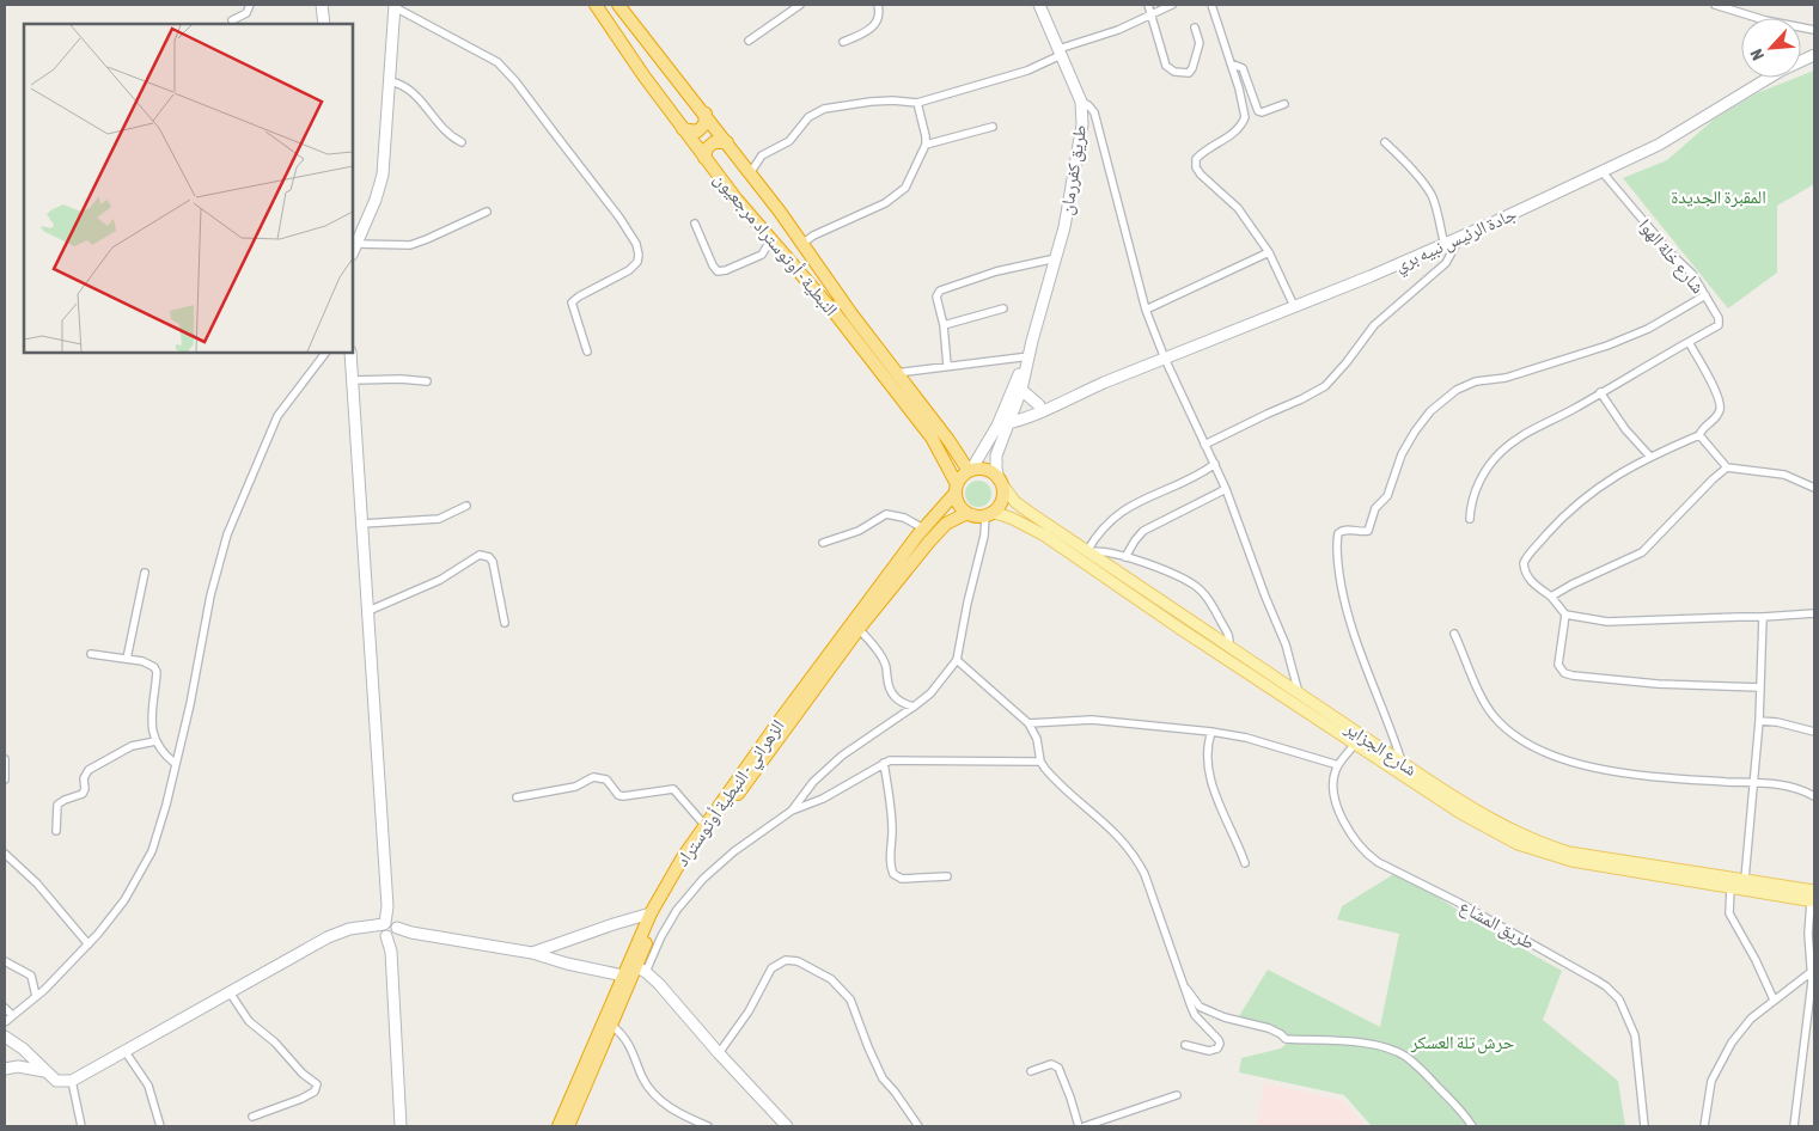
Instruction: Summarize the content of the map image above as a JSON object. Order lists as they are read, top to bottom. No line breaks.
{"streets":{"highway":["النبطية - أوتوستراد مرجعيون","الزهراني - النبطية أوتوستراد"],"main road":["شارع الجزاير"],"street":["طريق كفررمان","جادة الرئيس نبيه بري","شارع خلة الهوا","طريق المشاع"]},"crossings":[["جادة الرئيس نبيه بري","شارع خلة الهوا"],["النبطية - أوتوستراد مرجعيون","شارع الجزاير"],["النبطية - أوتوستراد مرجعيون","الزهراني - النبطية أوتوستراد"],["شارع الجزاير","الزهراني - النبطية أوتوستراد"]],"parks":["المقبرة الجديدة","حرش تلة العسكر"],"north":"bottom left"}
